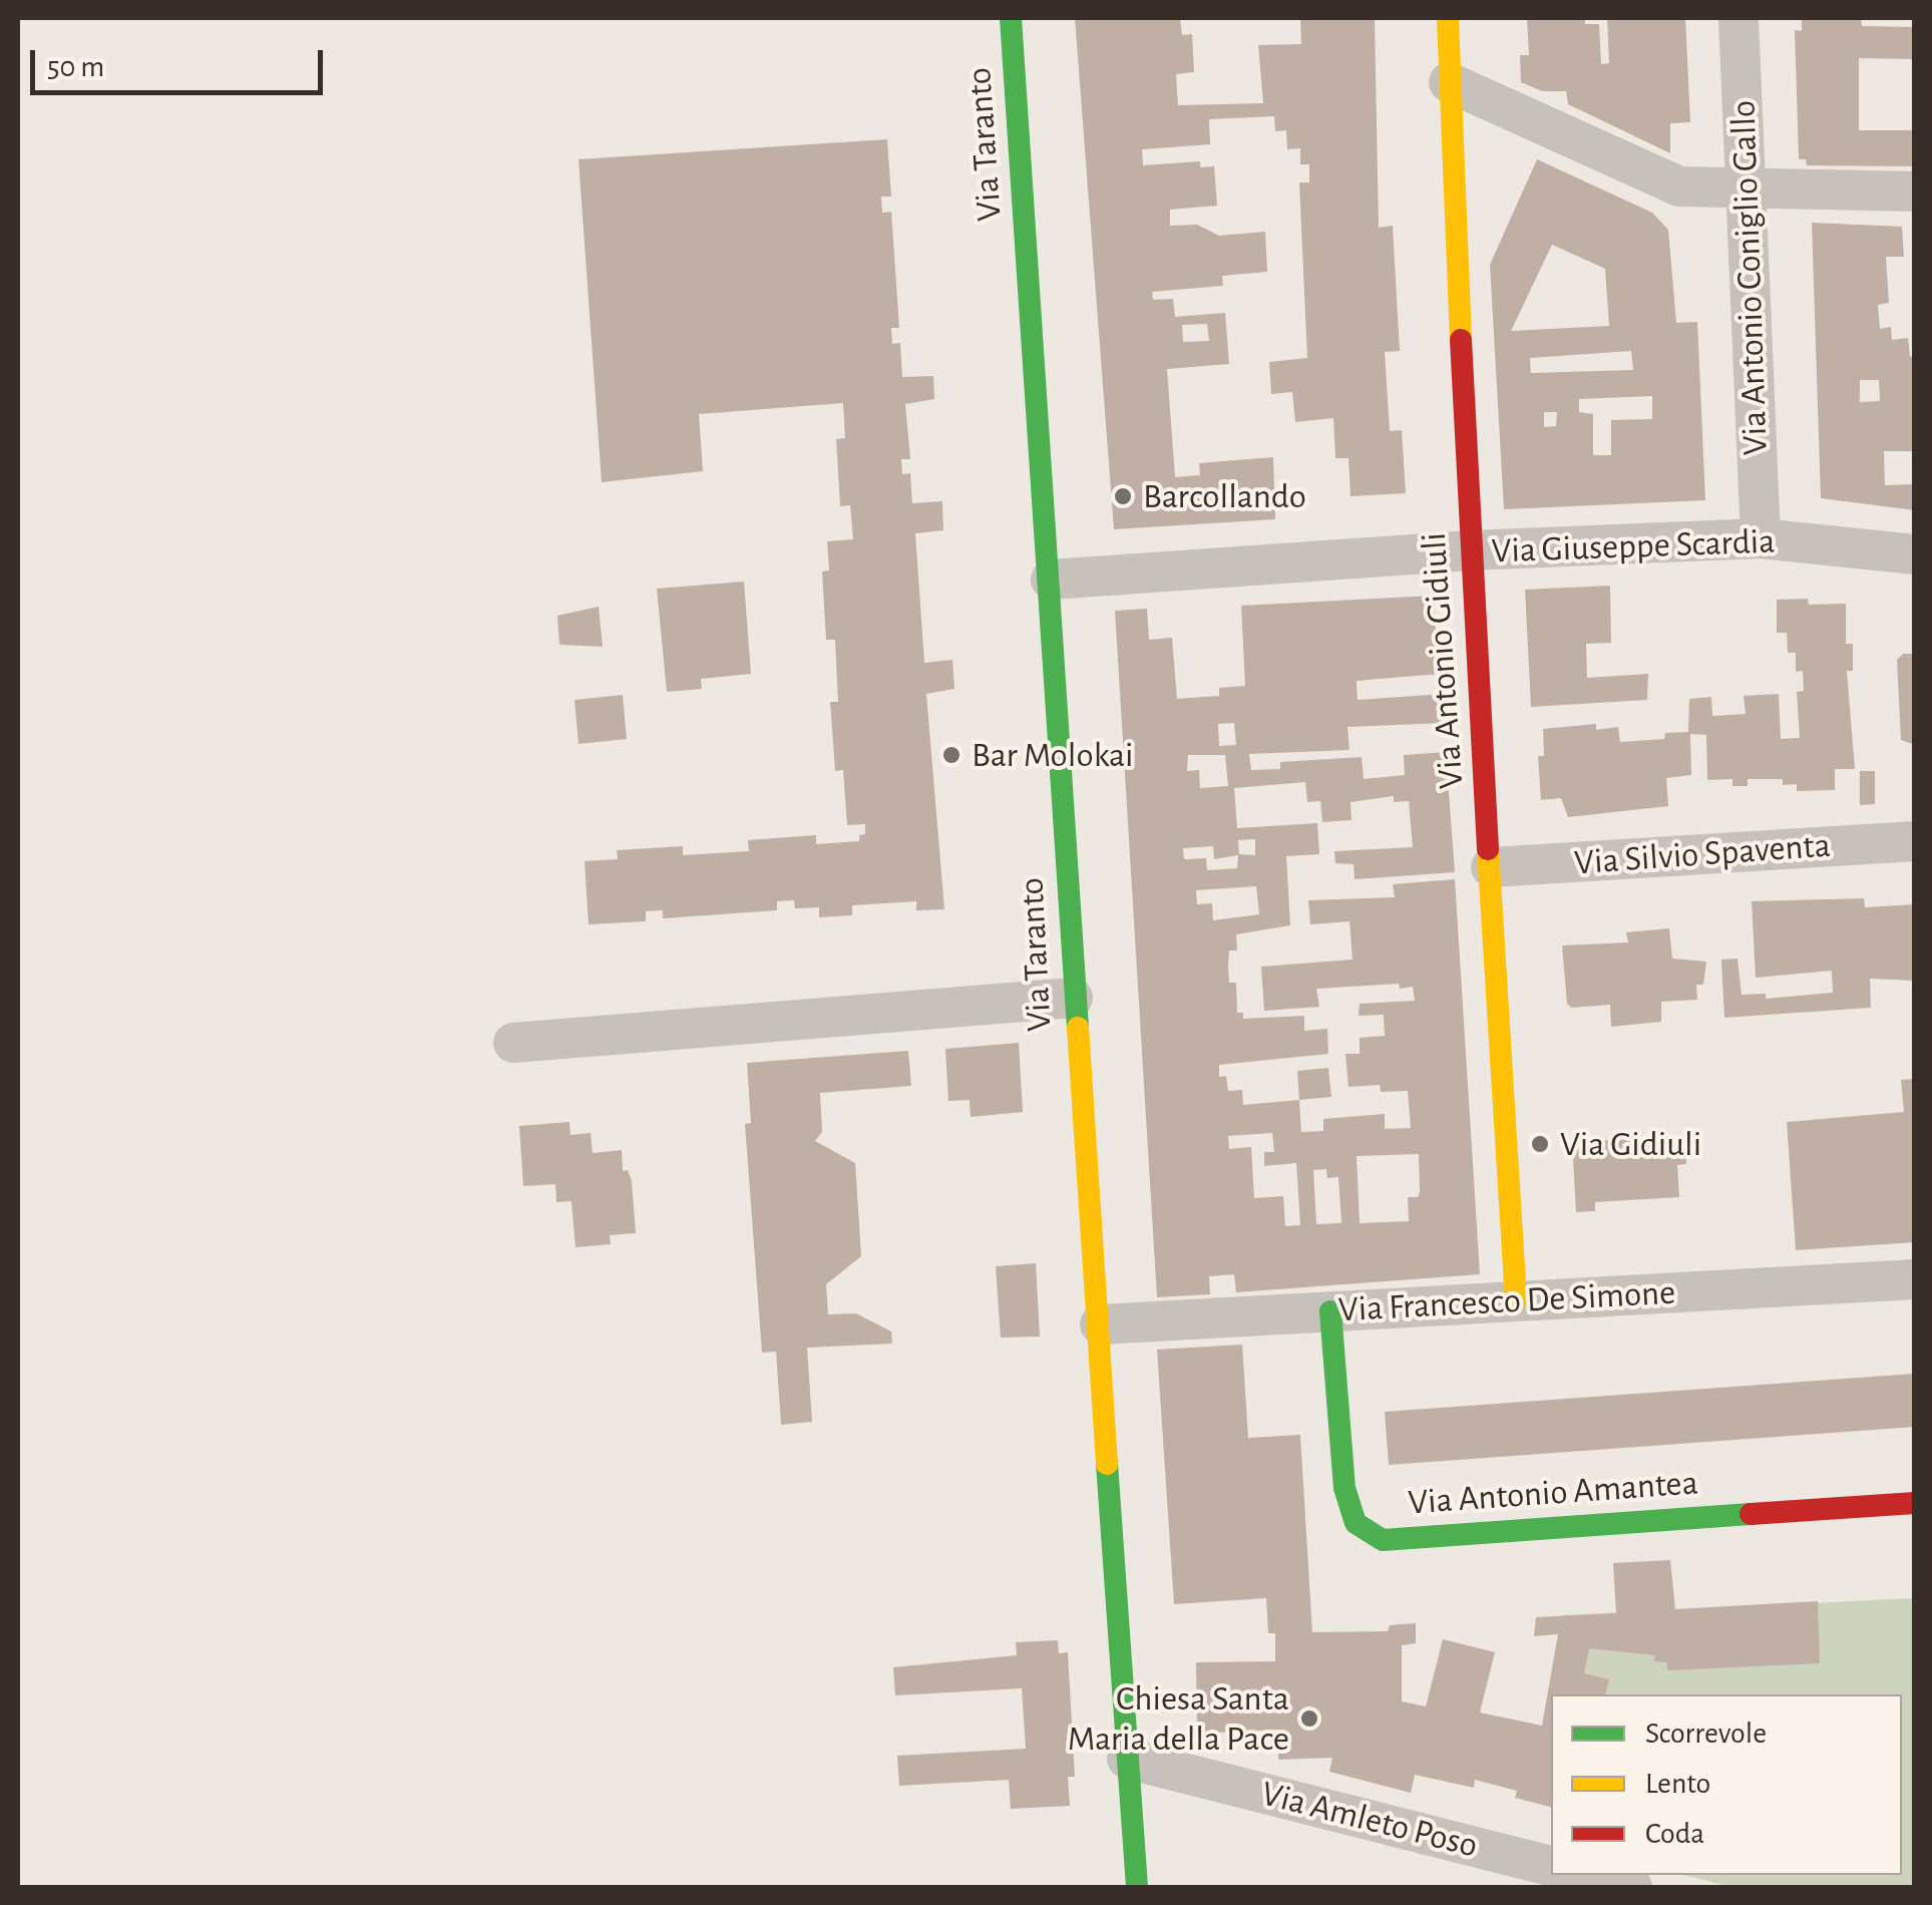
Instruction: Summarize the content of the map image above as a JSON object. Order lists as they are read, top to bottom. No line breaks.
{"streets":{"street":["Via Taranto","Via Antonio Coniglio Gallo","Via Giuseppe Scardia","Via Antonio Gidiuli","Via Silvio Spaventa","Via Francesco De Simone","Via Antonio Amantea","Via Amleto Poso"]},"crossings":[["Via Taranto","Via Giuseppe Scardia"],["Via Taranto","Via Francesco De Simone"],["Via Taranto","Via Amleto Poso"],["Via Antonio Coniglio Gallo","Via Giuseppe Scardia"],["Via Giuseppe Scardia","Via Antonio Gidiuli"],["Via Antonio Gidiuli","Via Silvio Spaventa"],["Via Antonio Gidiuli","Via Francesco De Simone"],["Via Francesco De Simone","Via Antonio Amantea"]],"places":["Barcollando","Bar Molokai","Via Gidiuli","Chiesa Santa Maria della Pace"],"legend":["Scorrevole","Lento","Coda"],"scale_bar":"50 m"}
